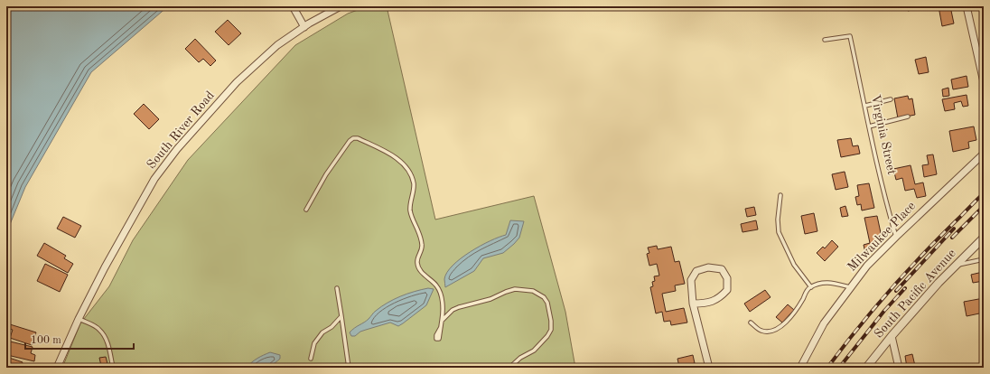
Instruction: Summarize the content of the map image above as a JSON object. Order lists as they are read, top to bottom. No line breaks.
{"streets":{"street":["South River Road","Milwaukee Place","South Pacific Avenue"],"lane":["Virginia Street"]},"crossings":[["Virginia Street","Milwaukee Place"]],"scale_bar":"100 m"}
